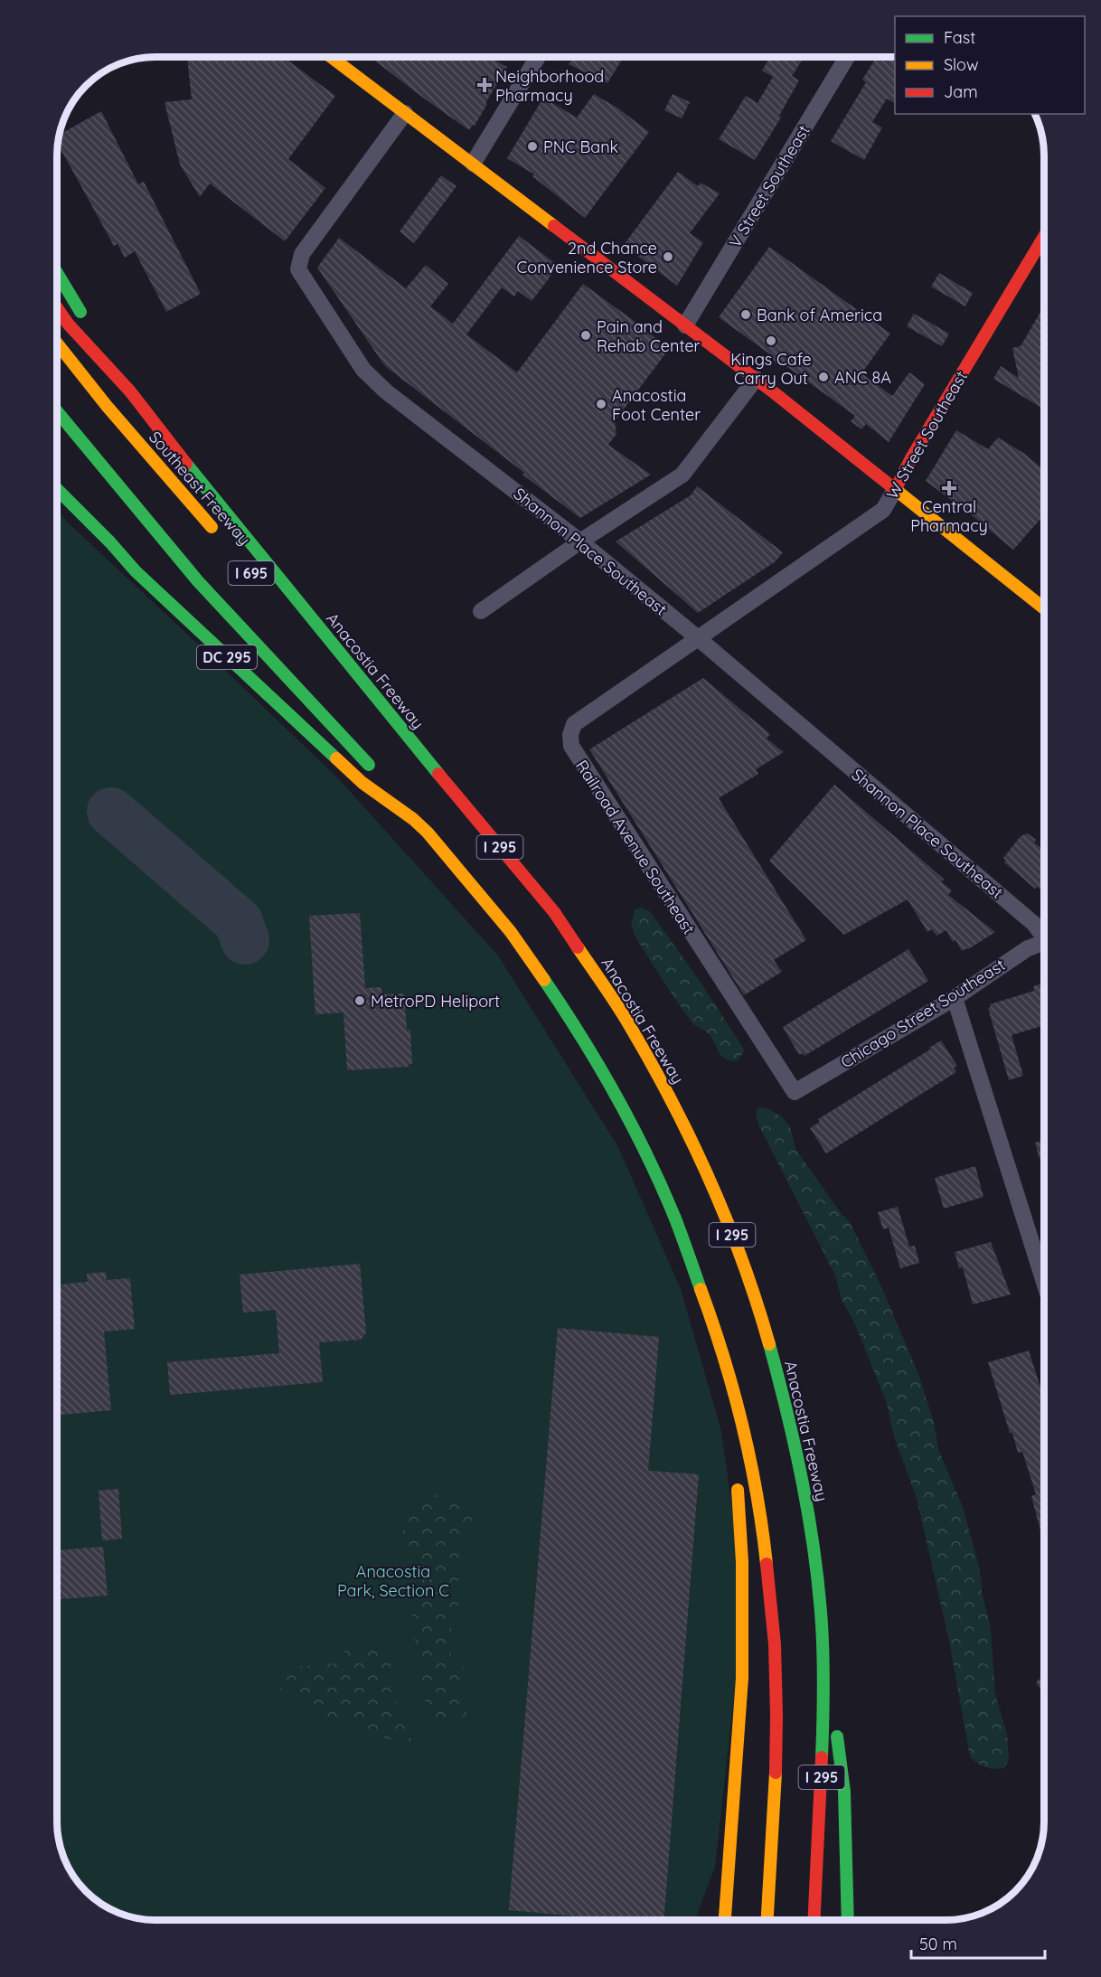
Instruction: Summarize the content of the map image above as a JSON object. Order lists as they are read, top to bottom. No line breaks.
{"streets":{"main road":["W Street Southeast","Southeast Freeway","I 695","DC 295","Anacostia Freeway","I 295"],"street":["V Street Southeast","Shannon Place Southeast","Railroad Avenue Southeast","Chicago Street Southeast"]},"crossings":[["W Street Southeast","Shannon Place Southeast"],["W Street Southeast","Railroad Avenue Southeast"],["Shannon Place Southeast","Railroad Avenue Southeast"],["I 695","DC 295"],["I 695","I 295"],["DC 295","I 295"],["Railroad Avenue Southeast","Chicago Street Southeast"]],"parks":["Anacostia Park, Section C"],"places":{"health":["Neighborhood Pharmacy","Central Pharmacy"],"other":["PNC Bank","2nd Chance Convenience Store","Bank of America","Pain and Rehab Center","Kings Cafe Carry Out","ANC 8A","Anacostia Foot Center","MetroPD Heliport"]},"legend":["Fast","Slow","Jam"],"scale_bar":"50 m"}
